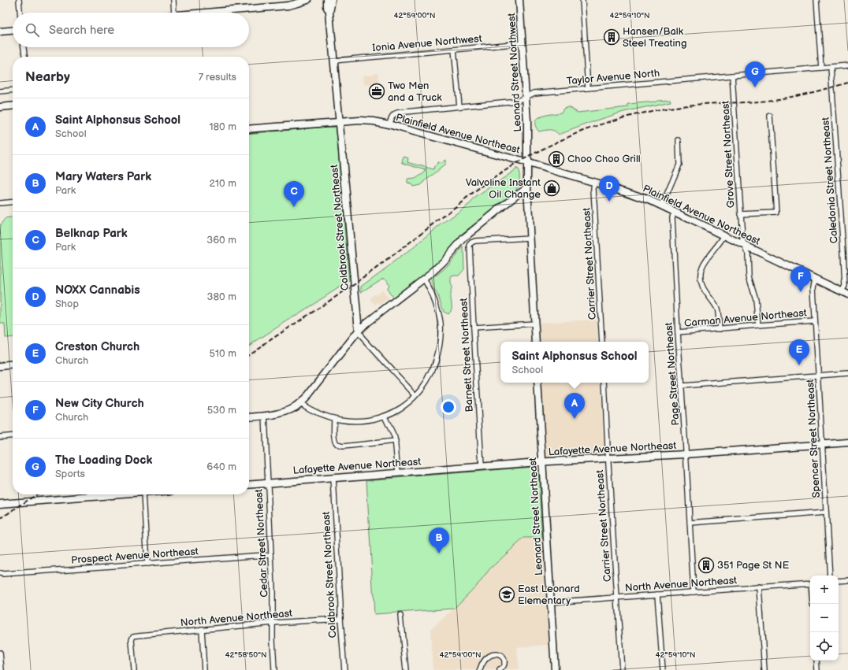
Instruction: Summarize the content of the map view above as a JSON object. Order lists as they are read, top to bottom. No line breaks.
{"streets":{"street":["Ionia Avenue Northwest","Leonard Street Northwest","Taylor Avenue North","Plainfield Avenue Northeast","Grove Street Northeast","Caledonia Street Northeast","Coldbrook Street Northeast","Carrier Street Northeast","Carman Avenue Northeast","Barnett Street Northeast","Page Street Northeast","Spencer Street Northeast","Lafayette Avenue Northeast","Leonard Street Northeast","Cedar Street Northeast","Prospect Avenue Northeast","North Avenue Northeast"]},"crossings":[["Ionia Avenue Northwest","Leonard Street Northwest"],["Ionia Avenue Northwest","Coldbrook Street Northeast"],["Leonard Street Northwest","Taylor Avenue North"],["Leonard Street Northwest","Plainfield Avenue Northeast"],["Taylor Avenue North","Plainfield Avenue Northeast"],["Taylor Avenue North","Grove Street Northeast"],["Taylor Avenue North","Caledonia Street Northeast"],["Plainfield Avenue Northeast","Grove Street Northeast"],["Plainfield Avenue Northeast","Caledonia Street Northeast"],["Plainfield Avenue Northeast","Coldbrook Street Northeast"],["Plainfield Avenue Northeast","Carrier Street Northeast"],["Plainfield Avenue Northeast","Page Street Northeast"],["Plainfield Avenue Northeast","Spencer Street Northeast"],["Grove Street Northeast","Carman Avenue Northeast"],["Coldbrook Street Northeast","Lafayette Avenue Northeast"],["Coldbrook Street Northeast","North Avenue Northeast"],["Carrier Street Northeast","Lafayette Avenue Northeast"],["Carrier Street Northeast","North Avenue Northeast"],["Carman Avenue Northeast","Page Street Northeast"],["Carman Avenue Northeast","Spencer Street Northeast"],["Barnett Street Northeast","Lafayette Avenue Northeast"],["Page Street Northeast","Lafayette Avenue Northeast"],["Page Street Northeast","North Avenue Northeast"],["Spencer Street Northeast","Lafayette Avenue Northeast"],["Lafayette Avenue Northeast","Leonard Street Northeast"],["Lafayette Avenue Northeast","Cedar Street Northeast"],["Leonard Street Northeast","North Avenue Northeast"],["Cedar Street Northeast","Prospect Avenue Northeast"],["Cedar Street Northeast","North Avenue Northeast"]],"places":{"building":["Hansen/Balk Steel Treating","Choo Choo Grill","351 Page St NE"],"office":["Two Men and a Truck"],"shop":["Valvoline Instant Oil Change"],"school or university":["East Leonard Elementary"]},"page":{"search":"Search here","heading":["Nearby","7 results"],"pins":["G","D","C","F","E","A","B"],"list":[{"mark":"A","name":"Saint Alphonsus School","note":"School","value":"180 m"},{"mark":"B","name":"Mary Waters Park","note":"Park","value":"210 m"},{"mark":"C","name":"Belknap Park","note":"Park","value":"360 m"},{"mark":"D","name":"NOXX Cannabis","note":"Shop","value":"380 m"},{"mark":"E","name":"Creston Church","note":"Church","value":"510 m"},{"mark":"F","name":"New City Church","note":"Church","value":"530 m"},{"mark":"G","name":"The Loading Dock","note":"Sports","value":"640 m"}],"popup":["Saint Alphonsus School","School"],"map_buttons":["+","−"]},"coordinates":["42°59'00\"N","42°59'10\"N","42°58'50\"N"]}
